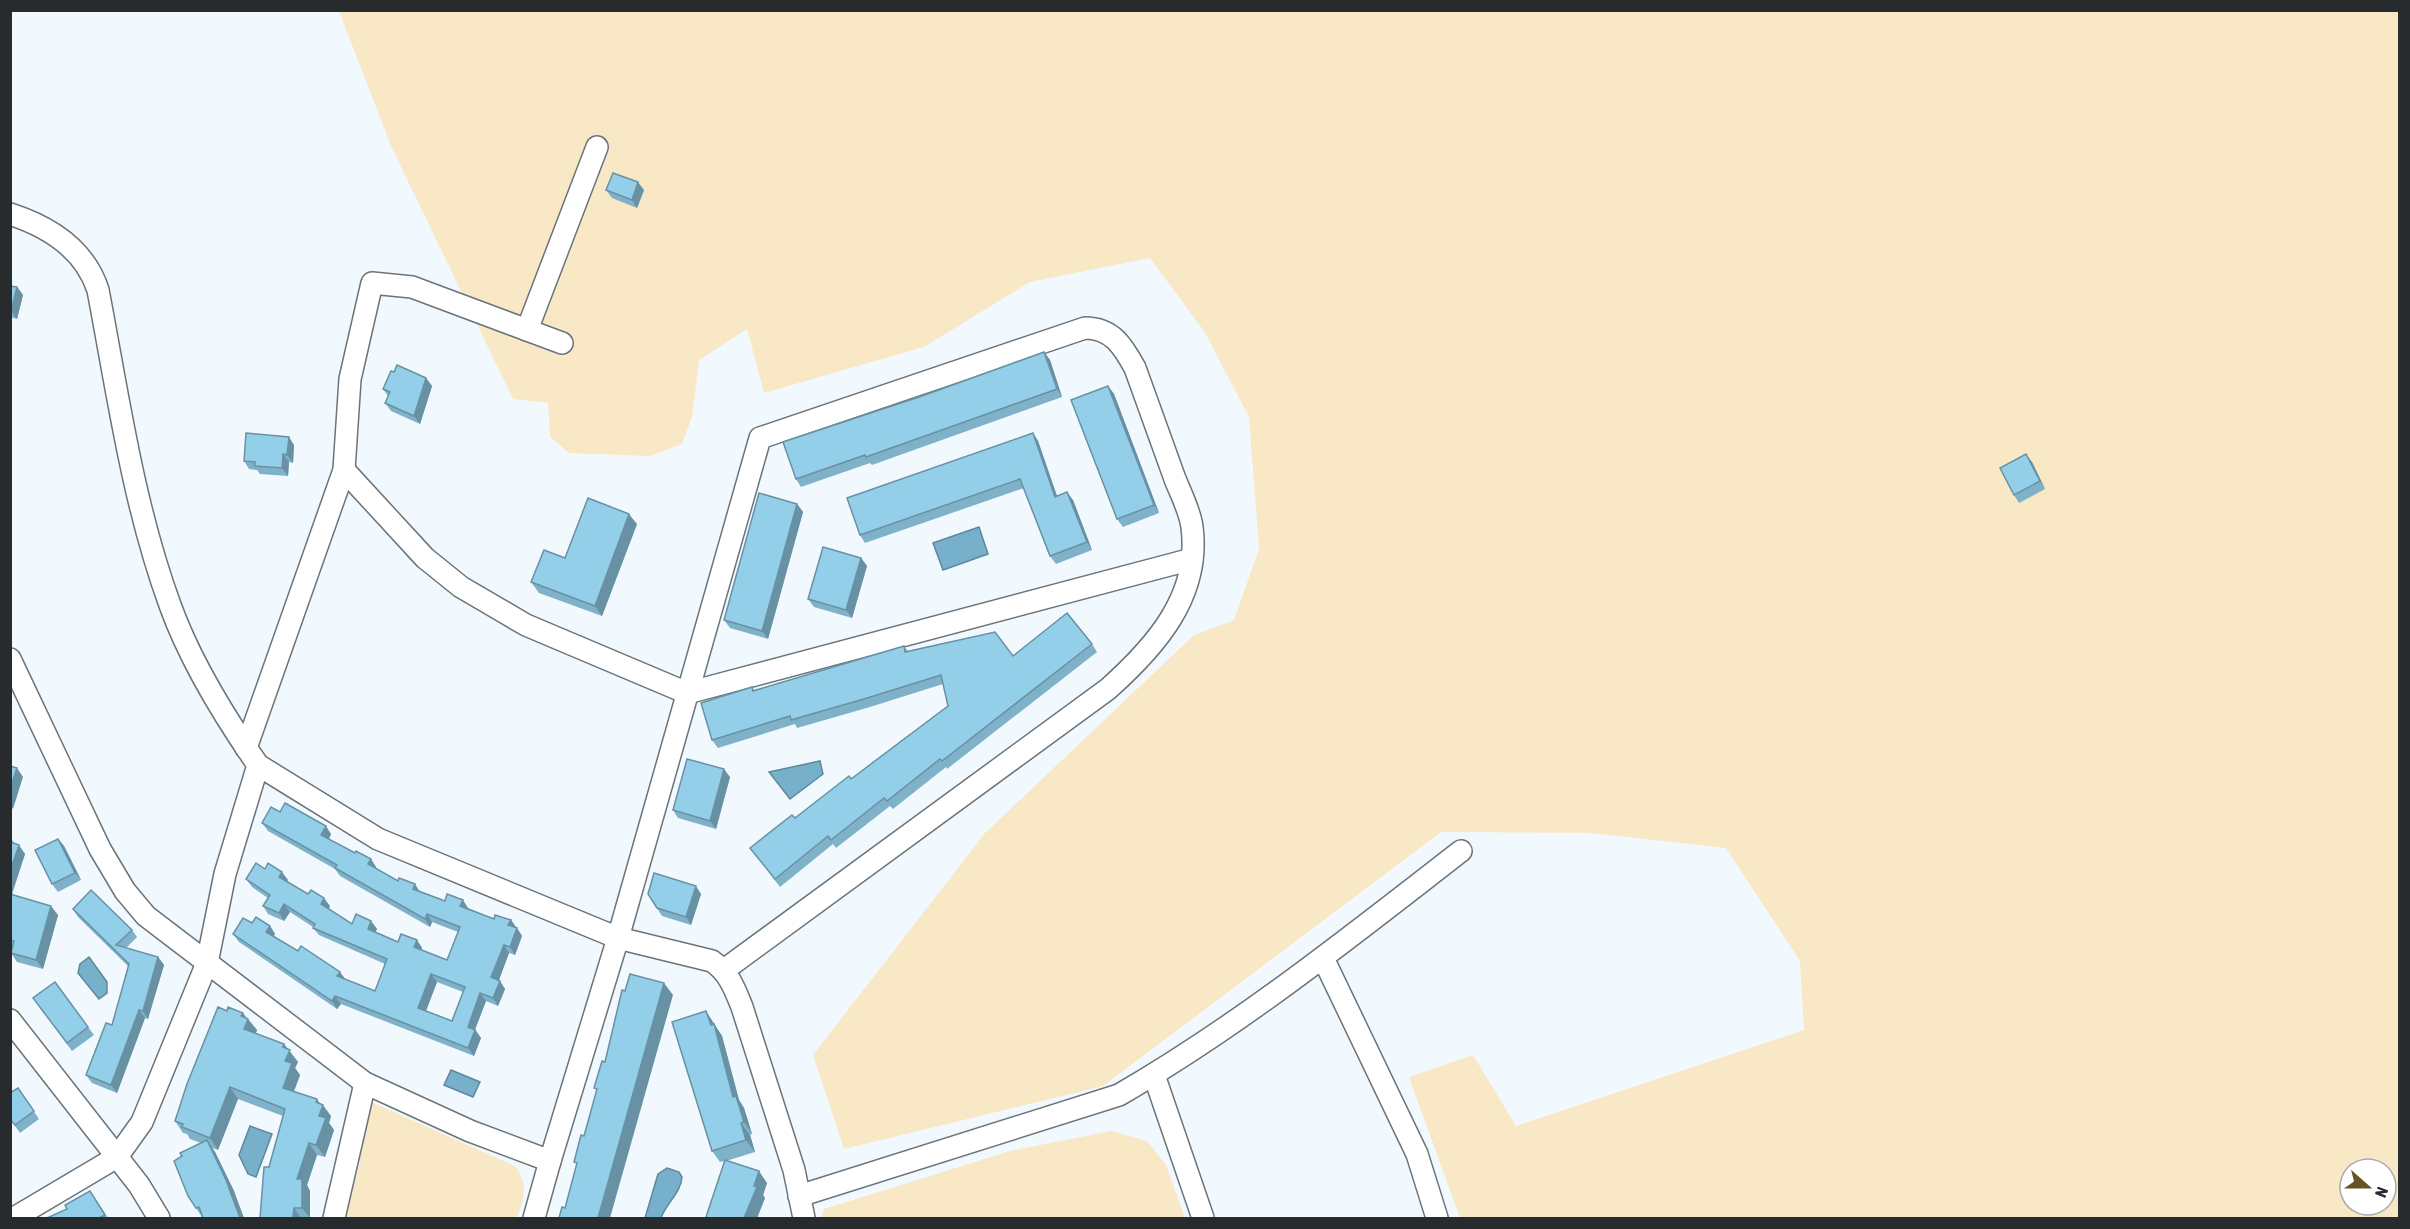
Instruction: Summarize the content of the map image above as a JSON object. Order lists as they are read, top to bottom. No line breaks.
{"north":"right"}
